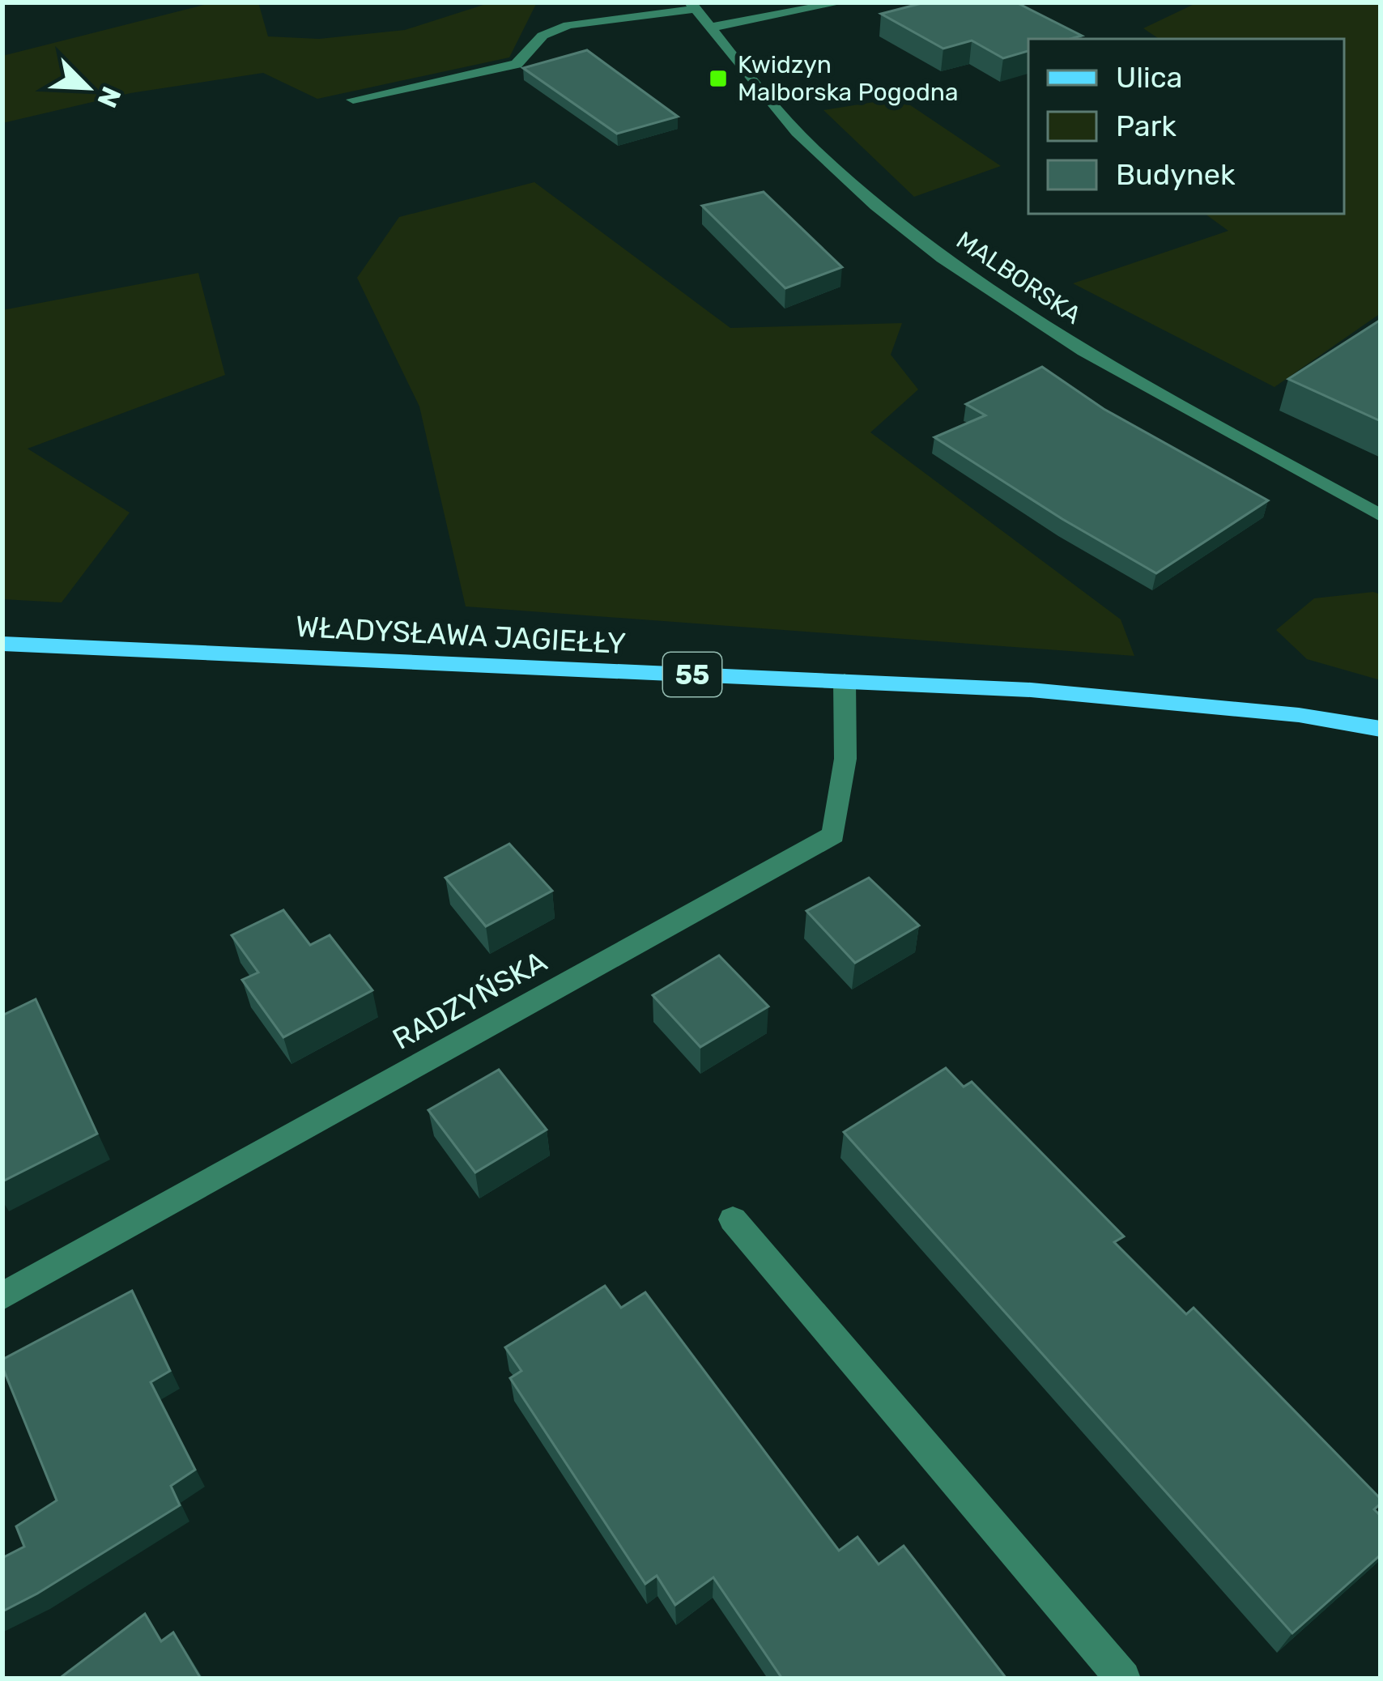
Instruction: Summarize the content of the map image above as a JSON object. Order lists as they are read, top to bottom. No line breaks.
{"streets":{"main road":["WŁADYSŁAWA JAGIEŁŁY","55"],"street":["MALBORSKA","RADZYŃSKA"]},"crossings":[["WŁADYSŁAWA JAGIEŁŁY","RADZYŃSKA"]],"places":{"transit":["Kwidzyn Malborska Pogodna"]},"legend":["Ulica","Park","Budynek"],"north":"bottom right"}
